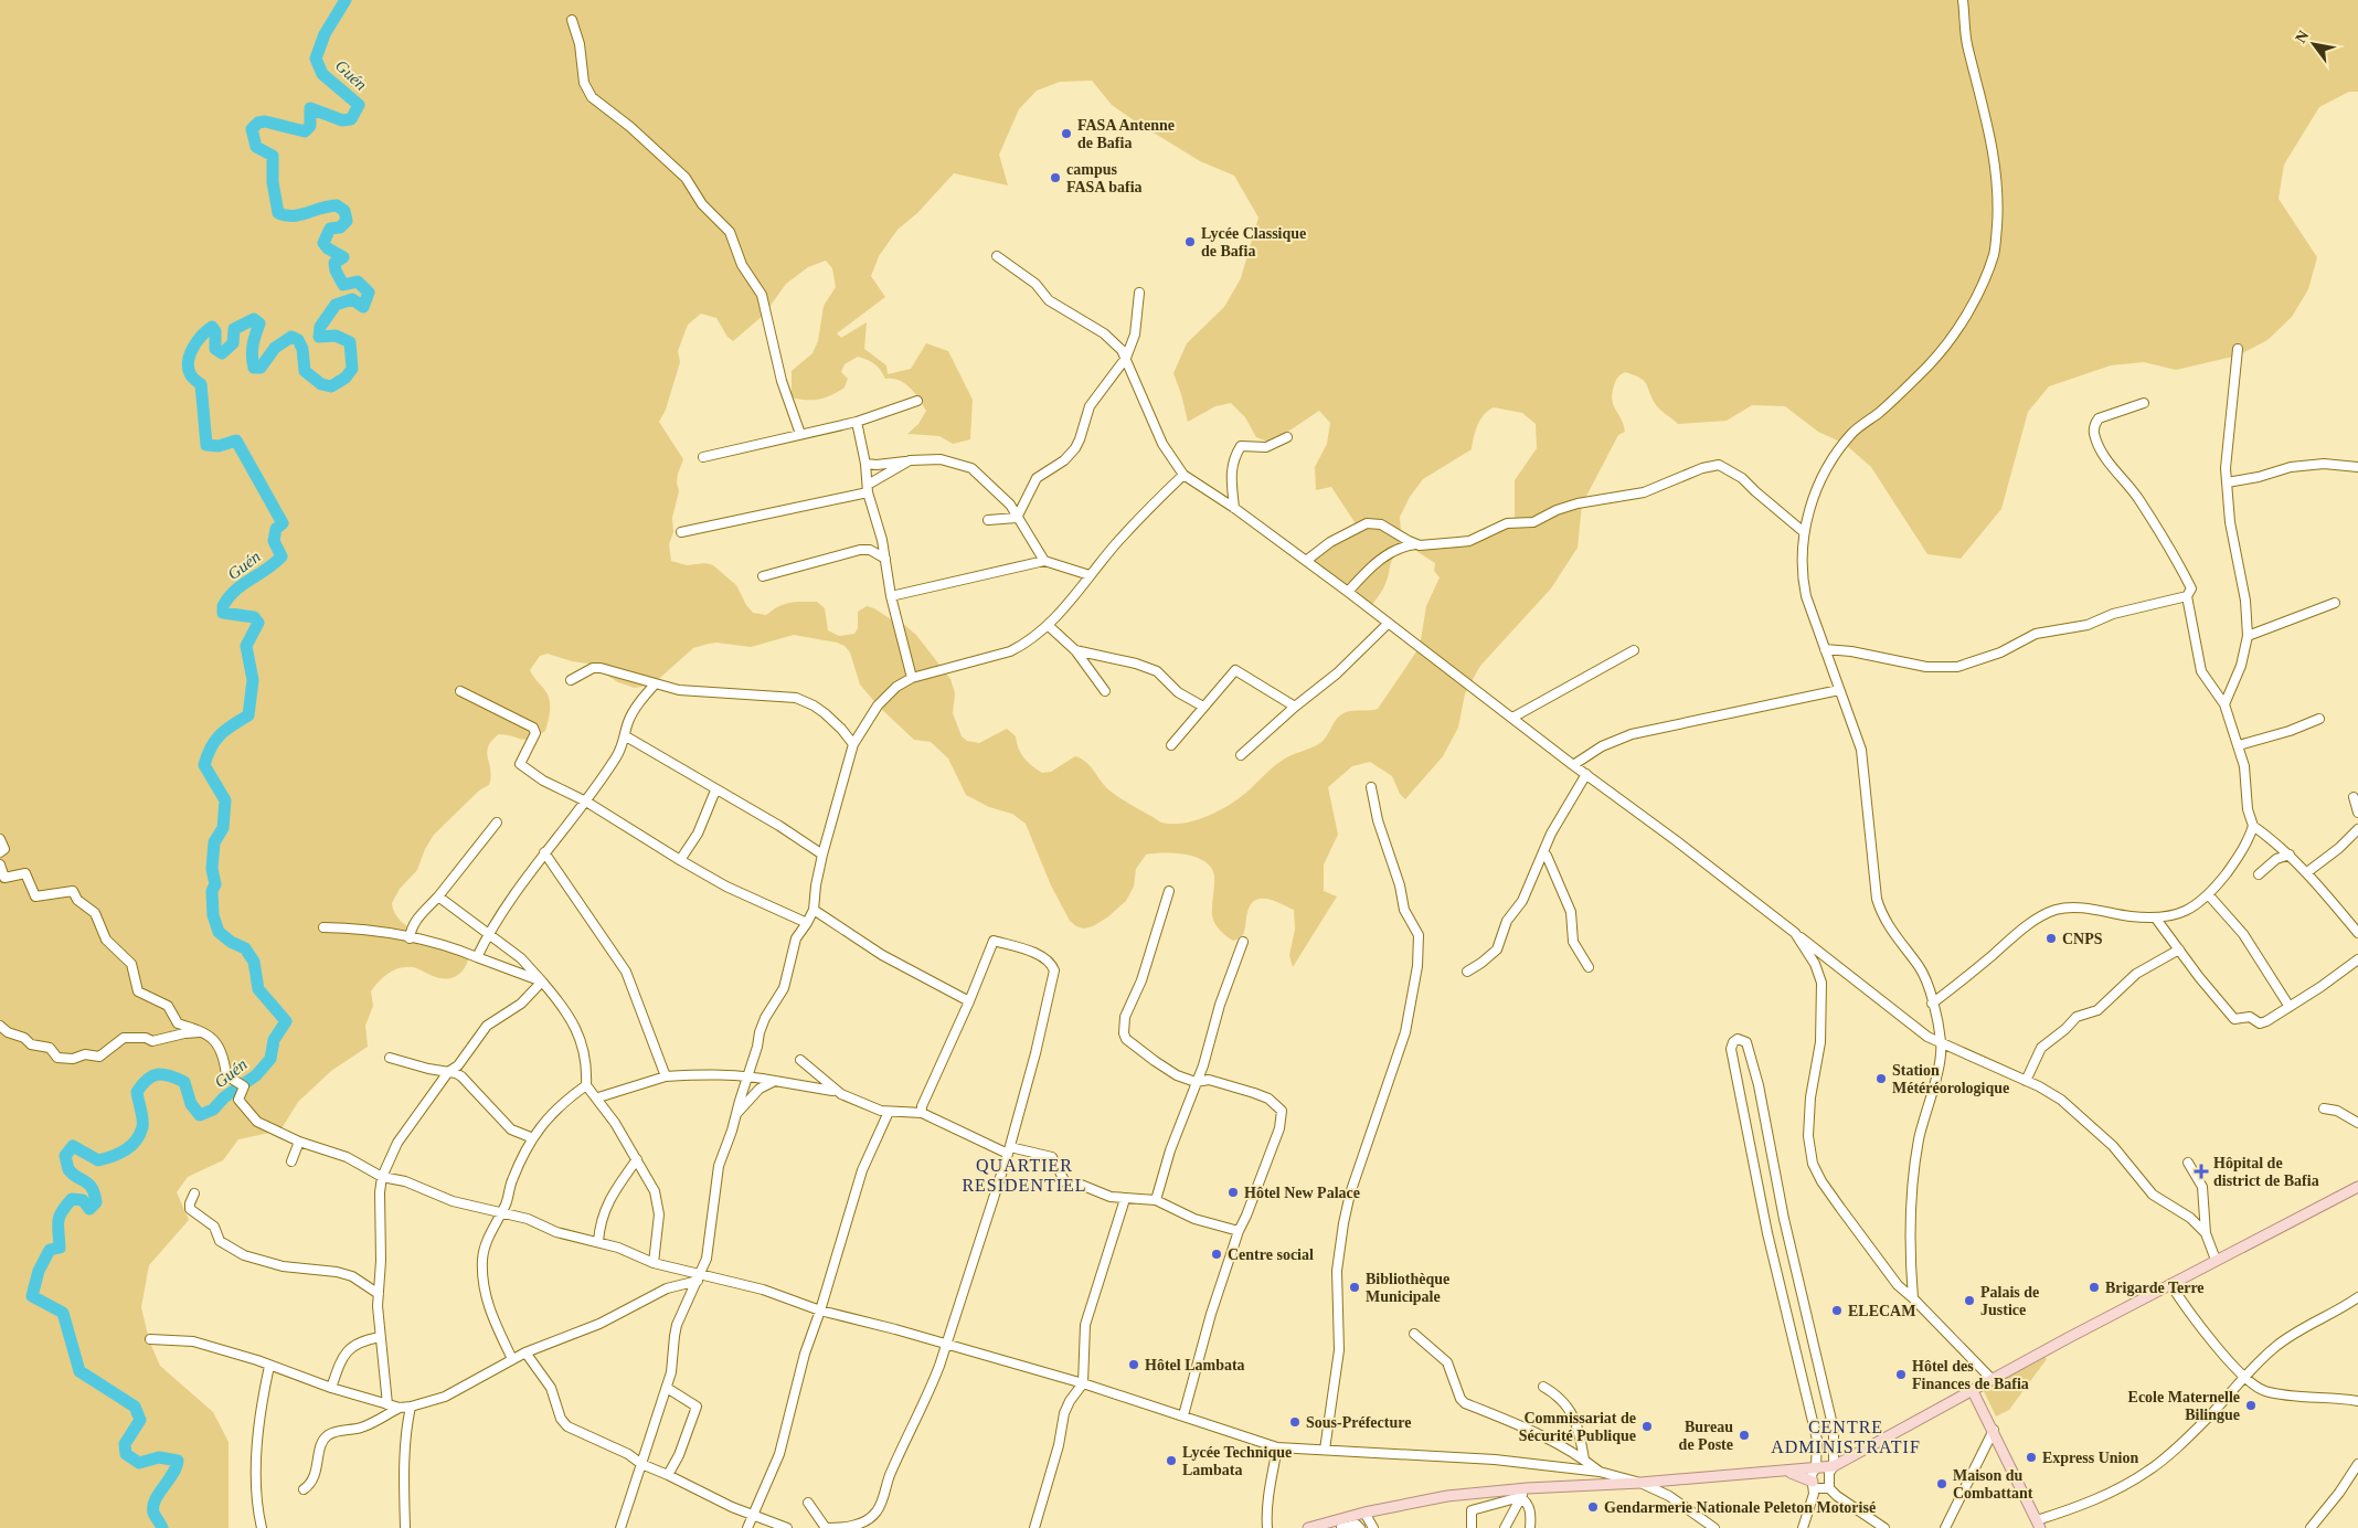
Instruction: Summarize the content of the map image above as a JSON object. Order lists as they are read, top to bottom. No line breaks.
{"districts":["QUARTIER RESIDENTIEL","CENTRE ADMINISTRATIF"],"water":["Guén"],"places":{"other":["FASA Antenne de Bafia","campus FASA bafia","Lycée Classique de Bafia","CNPS","Station Météréorologique","Hôtel New Palace","Centre social","Bibliothèque Municipale","Brigarde Terre","Palais de Justice","ELECAM","Hôtel Lambata","Hôtel des Finances de Bafia","Ecole Maternelle Bilingue","Sous-Préfecture","Commissariat de Sécurité Publique","Bureau de Poste","Express Union","Lycée Technique Lambata","Maison du Combattant","Gendarmerie Nationale Peleton Motorisé"],"health":["Hôpital de district de Bafia"]},"north":"top left"}
